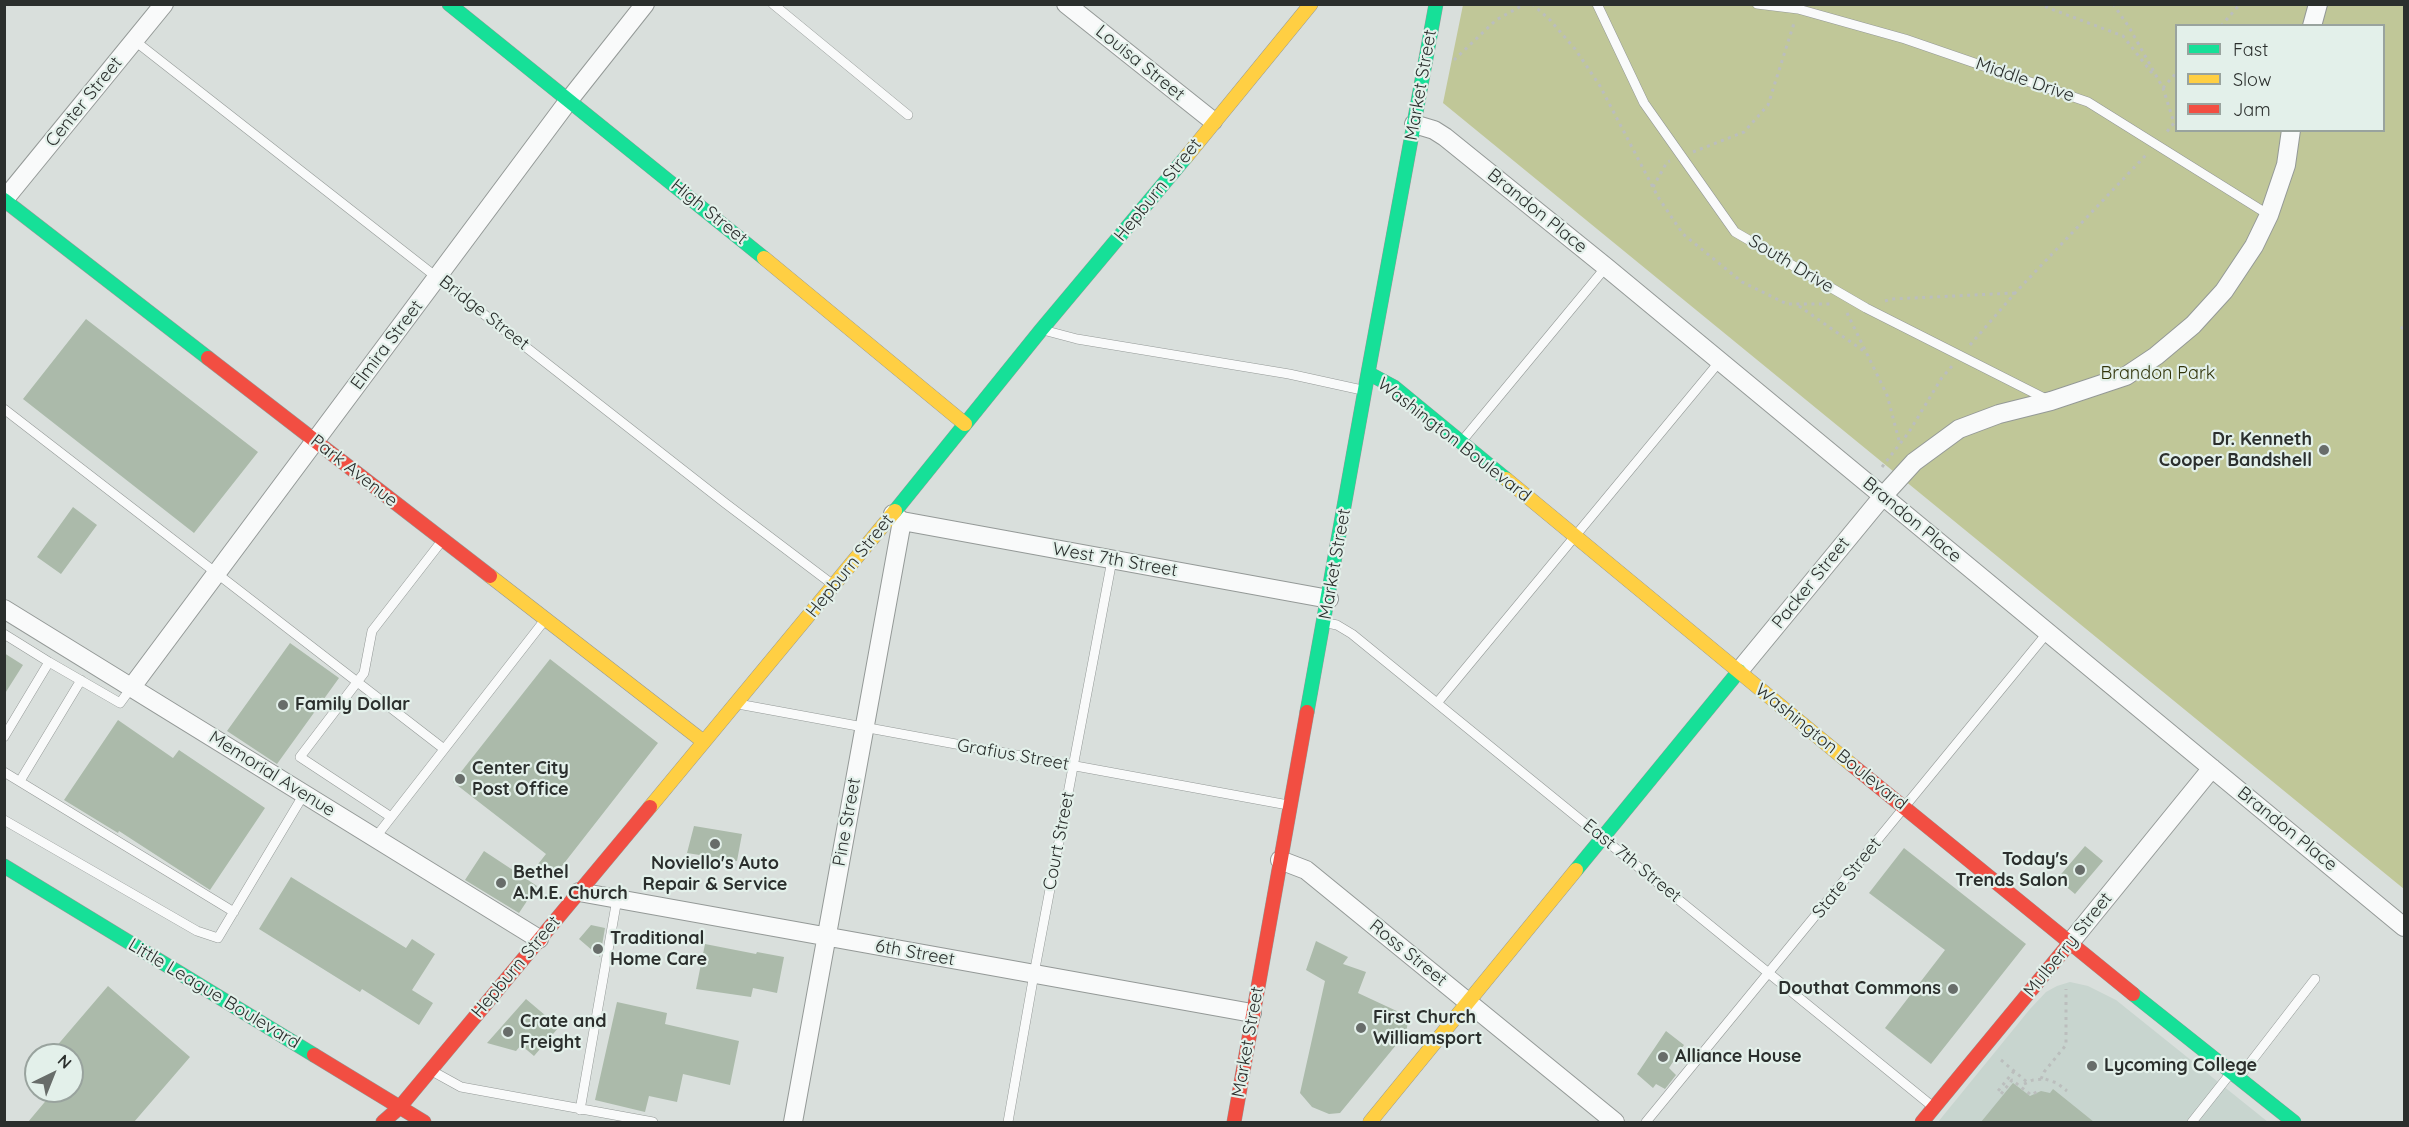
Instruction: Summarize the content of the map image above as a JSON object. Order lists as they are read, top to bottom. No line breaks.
{"streets":{"main road":["Market Street","Hepburn Street","High Street","Washington Boulevard","Park Avenue","Packer Street","Mulberry Street","Little League Boulevard"],"street":["Louisa Street","Center Street","Brandon Place","Elmira Street","West 7th Street","Memorial Avenue","Pine Street","6th Street","Ross Street"],"lane":["Middle Drive","South Drive","Bridge Street","Grafius Street","Court Street","East 7th Street","State Street"]},"crossings":[["Louisa Street","Hepburn Street"],["Middle Drive","Packer Street"],["Market Street","Brandon Place"],["Market Street","Washington Boulevard"],["Market Street","West 7th Street"],["Market Street","Grafius Street"],["Market Street","East 7th Street"],["Market Street","6th Street"],["Market Street","Ross Street"],["Center Street","Bridge Street"],["Center Street","Park Avenue"],["Hepburn Street","High Street"],["Hepburn Street","Bridge Street"],["Hepburn Street","Park Avenue"],["Hepburn Street","West 7th Street"],["Hepburn Street","Grafius Street"],["Hepburn Street","Memorial Avenue"],["Hepburn Street","Pine Street"],["Hepburn Street","6th Street"],["Hepburn Street","Little League Boulevard"],["Brandon Place","Packer Street"],["Brandon Place","State Street"],["Brandon Place","Mulberry Street"],["High Street","Elmira Street"],["South Drive","Packer Street"],["Bridge Street","Elmira Street"],["Elmira Street","Park Avenue"],["Elmira Street","Memorial Avenue"],["Washington Boulevard","Packer Street"],["Washington Boulevard","State Street"],["Washington Boulevard","Mulberry Street"],["West 7th Street","Pine Street"],["West 7th Street","Court Street"],["Packer Street","East 7th Street"],["Packer Street","Ross Street"],["Grafius Street","Pine Street"],["Grafius Street","Court Street"],["Pine Street","6th Street"],["Court Street","6th Street"],["East 7th Street","State Street"],["East 7th Street","Mulberry Street"]],"parks":["Brandon Park"],"places":["Dr. Kenneth Cooper Bandshell","Family Dollar","Center City Post Office","Noviello's Auto Repair & Service","Today's Trends Salon","Bethel A.M.E. Church","Traditional Home Care","Douthat Commons","First Church Williamsport","Crate and Freight","Alliance House","Lycoming College"],"legend":["Fast","Slow","Jam"],"north":"top right"}
